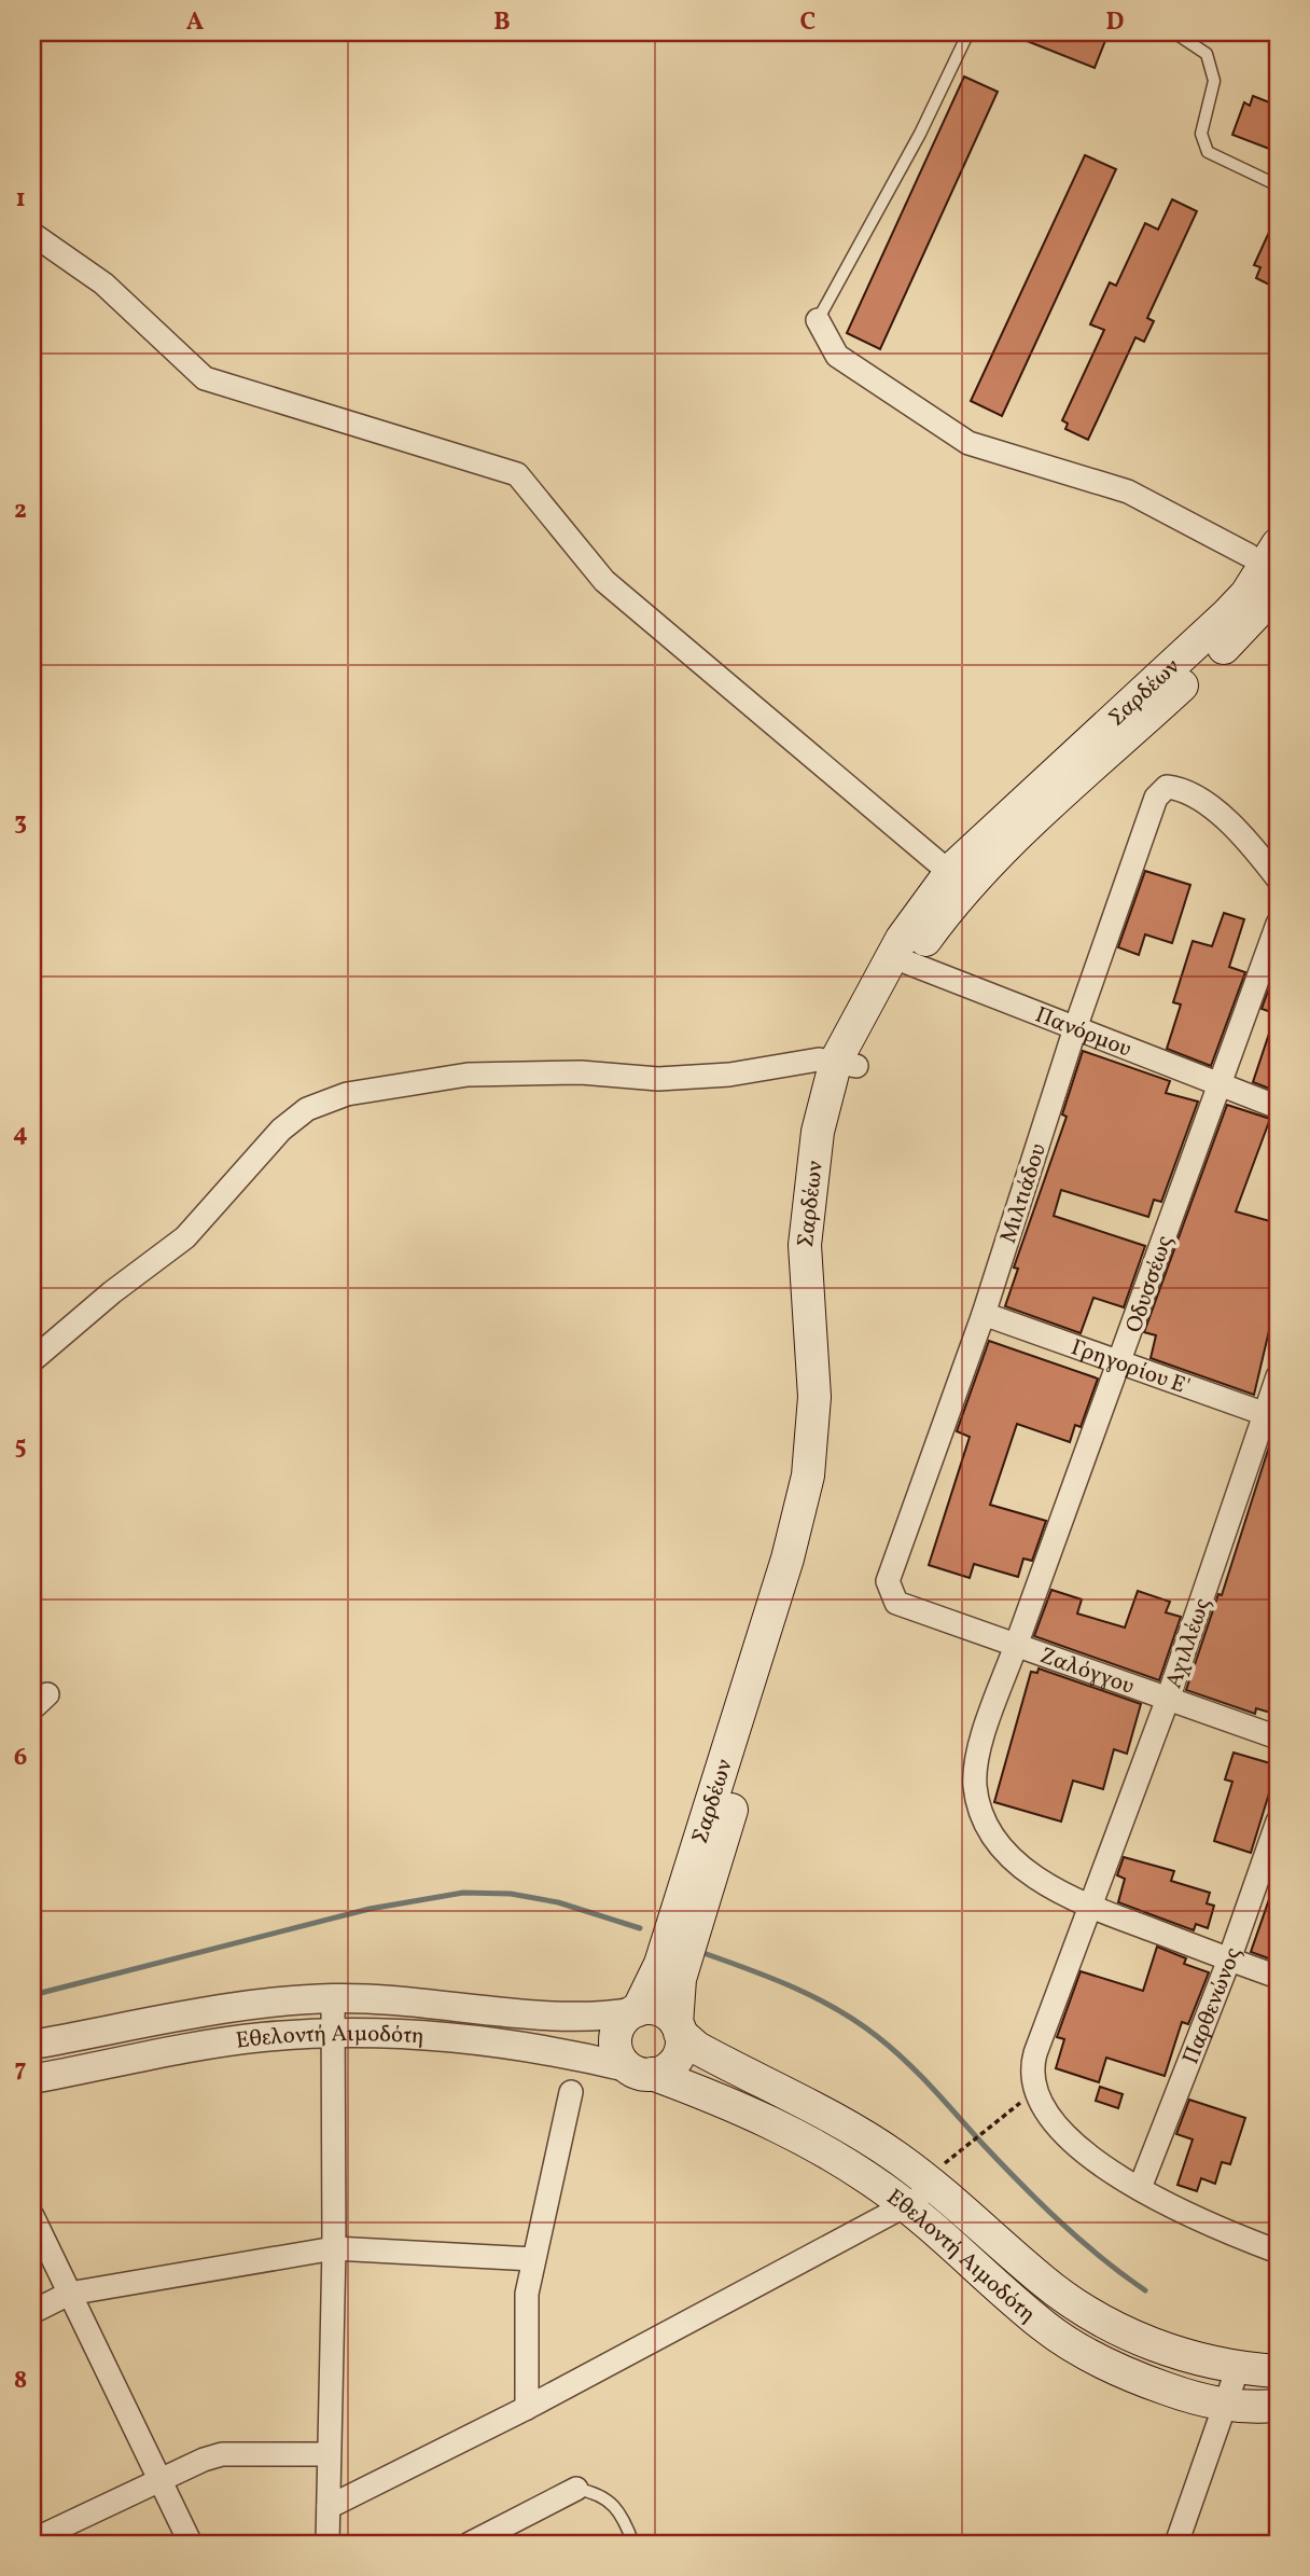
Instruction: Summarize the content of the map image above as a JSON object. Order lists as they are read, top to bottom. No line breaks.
{"streets":{"main road":["Σαρδέων","Εθελοντή Αιμοδότη"],"street":["Πανόρμου","Μιλτιάδου","Οδυσσέως","Γρηγορίου Ε'","Αχιλλέως","Ζαλόγγου","Παρθενώνος"]},"crossings":[["Σαρδέων","Πανόρμου"],["Σαρδέων","Εθελοντή Αιμοδότη"],["Πανόρμου","Μιλτιάδου"],["Πανόρμου","Οδυσσέως"],["Μιλτιάδου","Γρηγορίου Ε'"],["Μιλτιάδου","Ζαλόγγου"],["Οδυσσέως","Γρηγορίου Ε'"],["Οδυσσέως","Αχιλλέως"],["Οδυσσέως","Ζαλόγγου"],["Οδυσσέως","Παρθενώνος"],["Γρηγορίου Ε'","Αχιλλέως"],["Αχιλλέως","Ζαλόγγου"]],"grid":{"columns":["A","B","C","D"],"rows":["1","2","3","4","5","6","7","8"]}}
